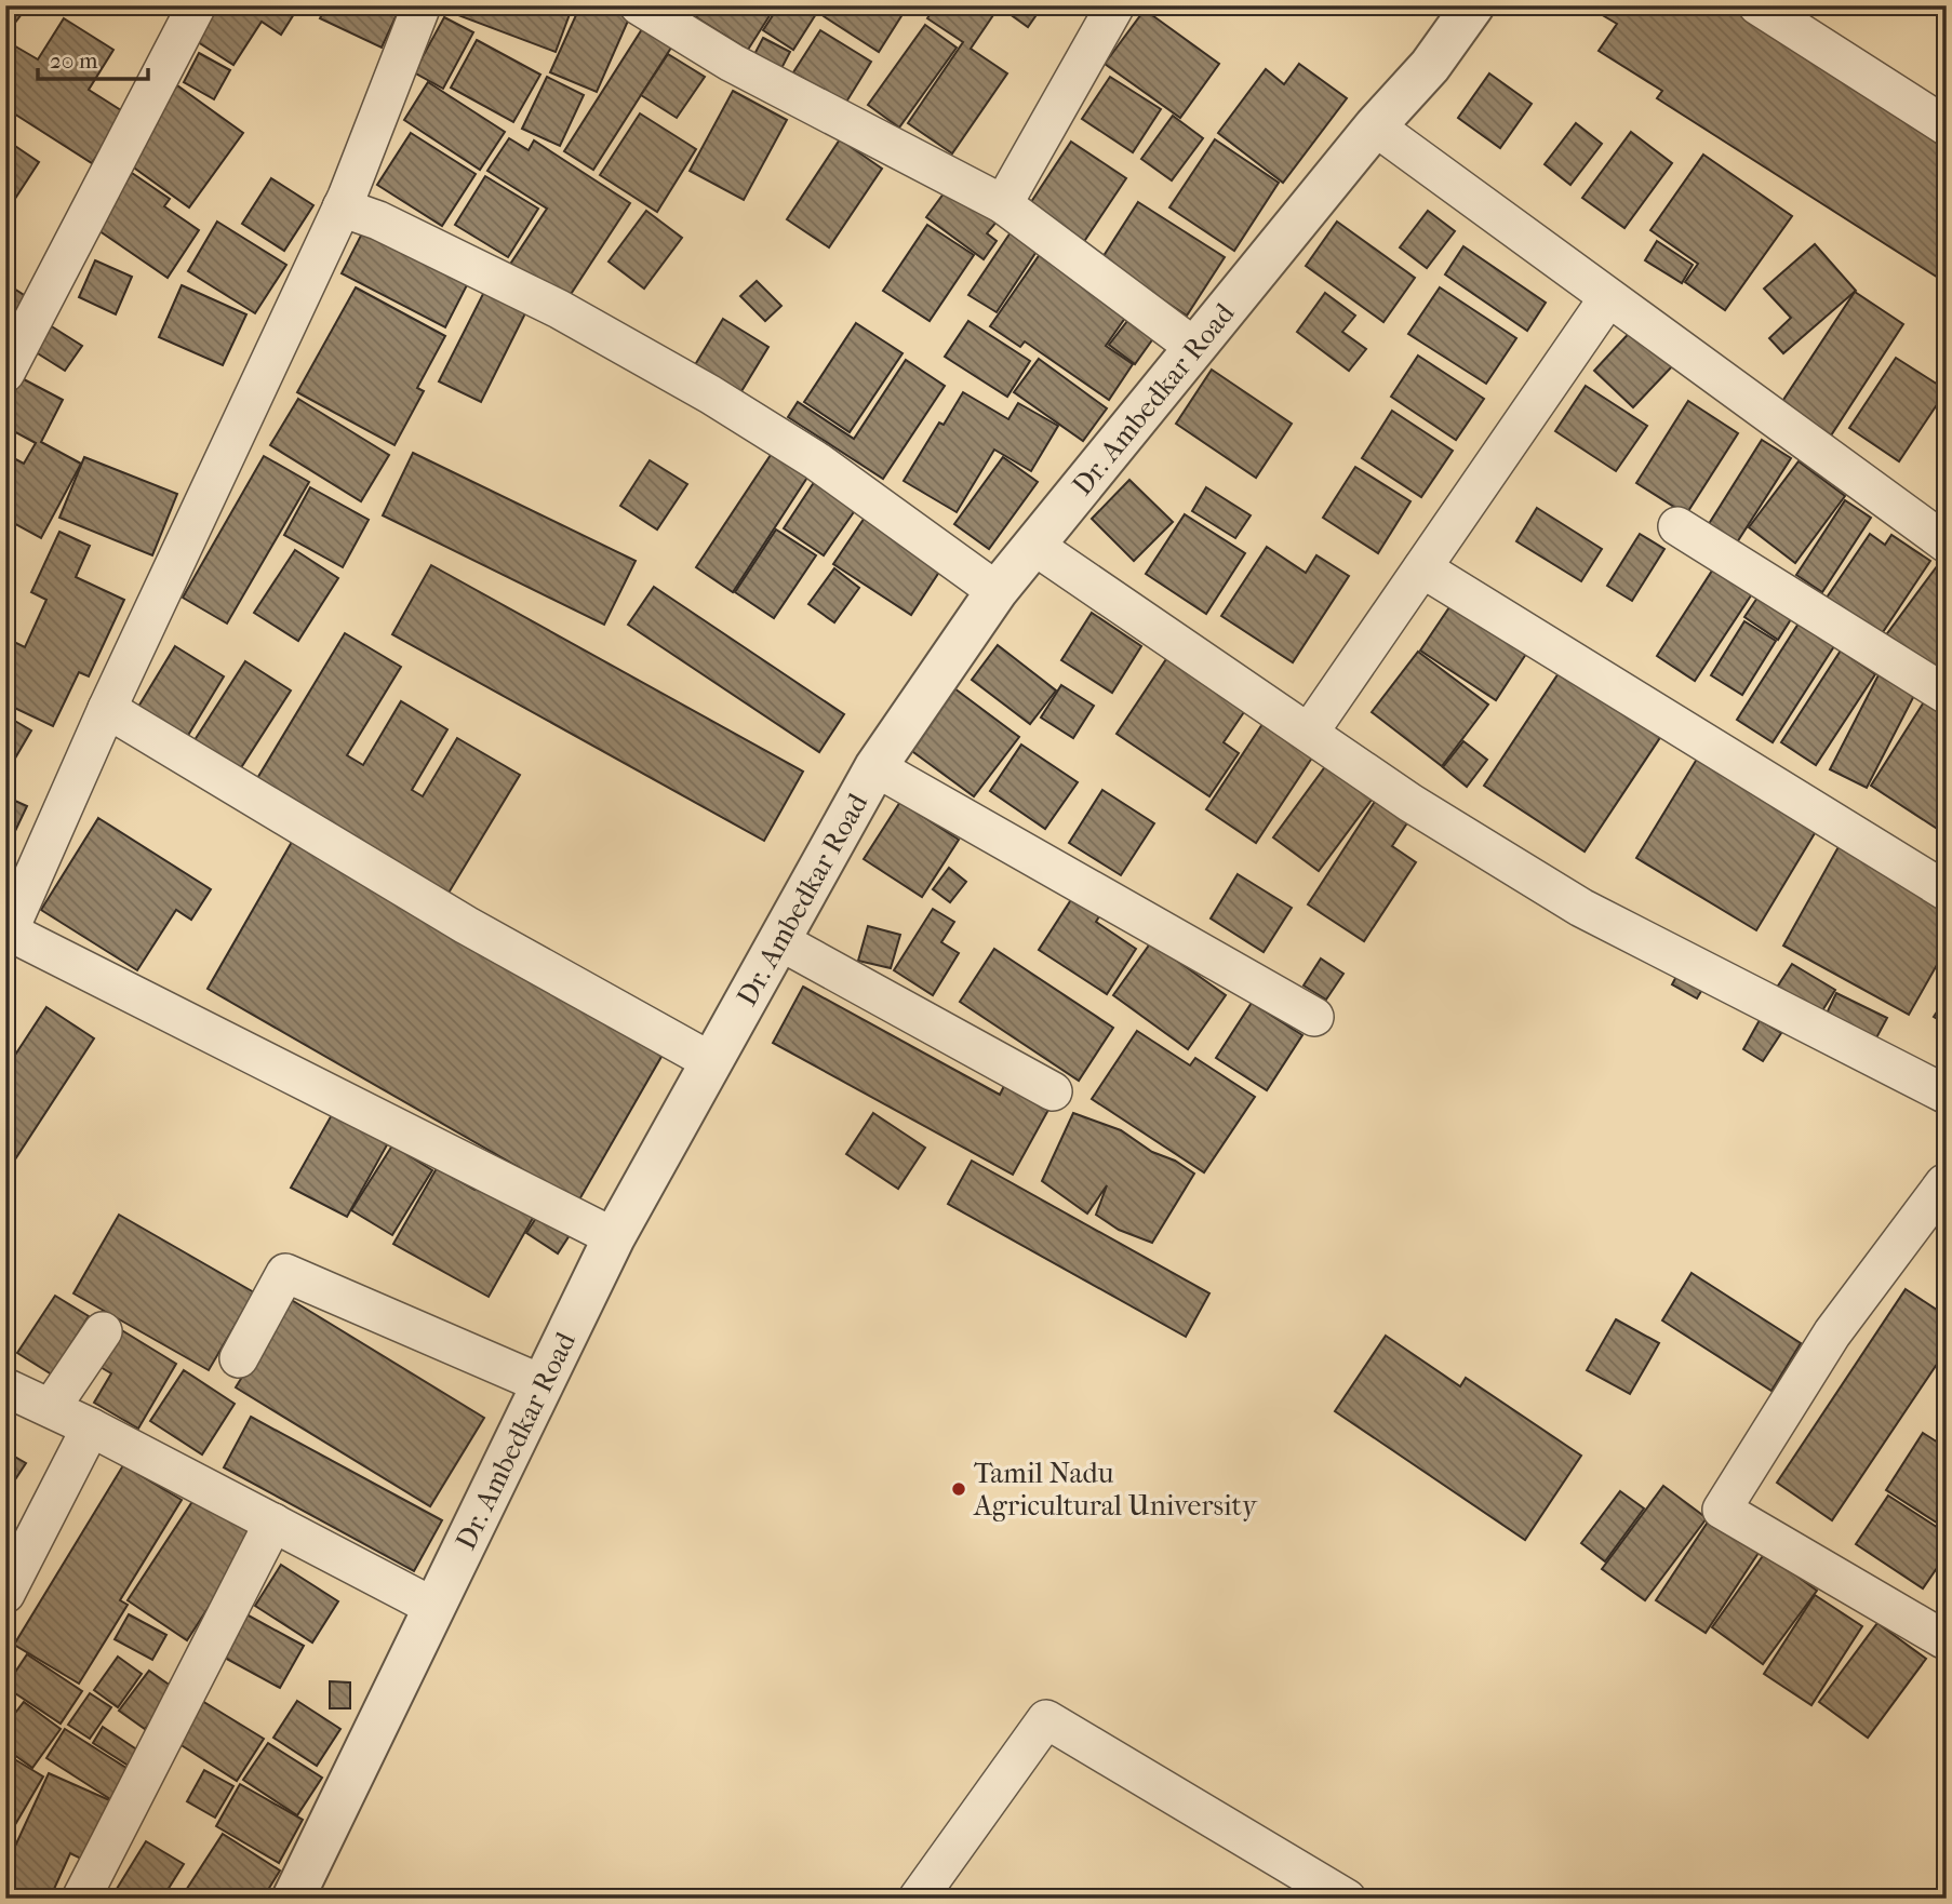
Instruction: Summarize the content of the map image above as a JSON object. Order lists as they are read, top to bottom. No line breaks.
{"streets":{"street":["Dr. Ambedkar Road"]},"places":["Tamil Nadu Agricultural University"],"scale_bar":"20 m"}
